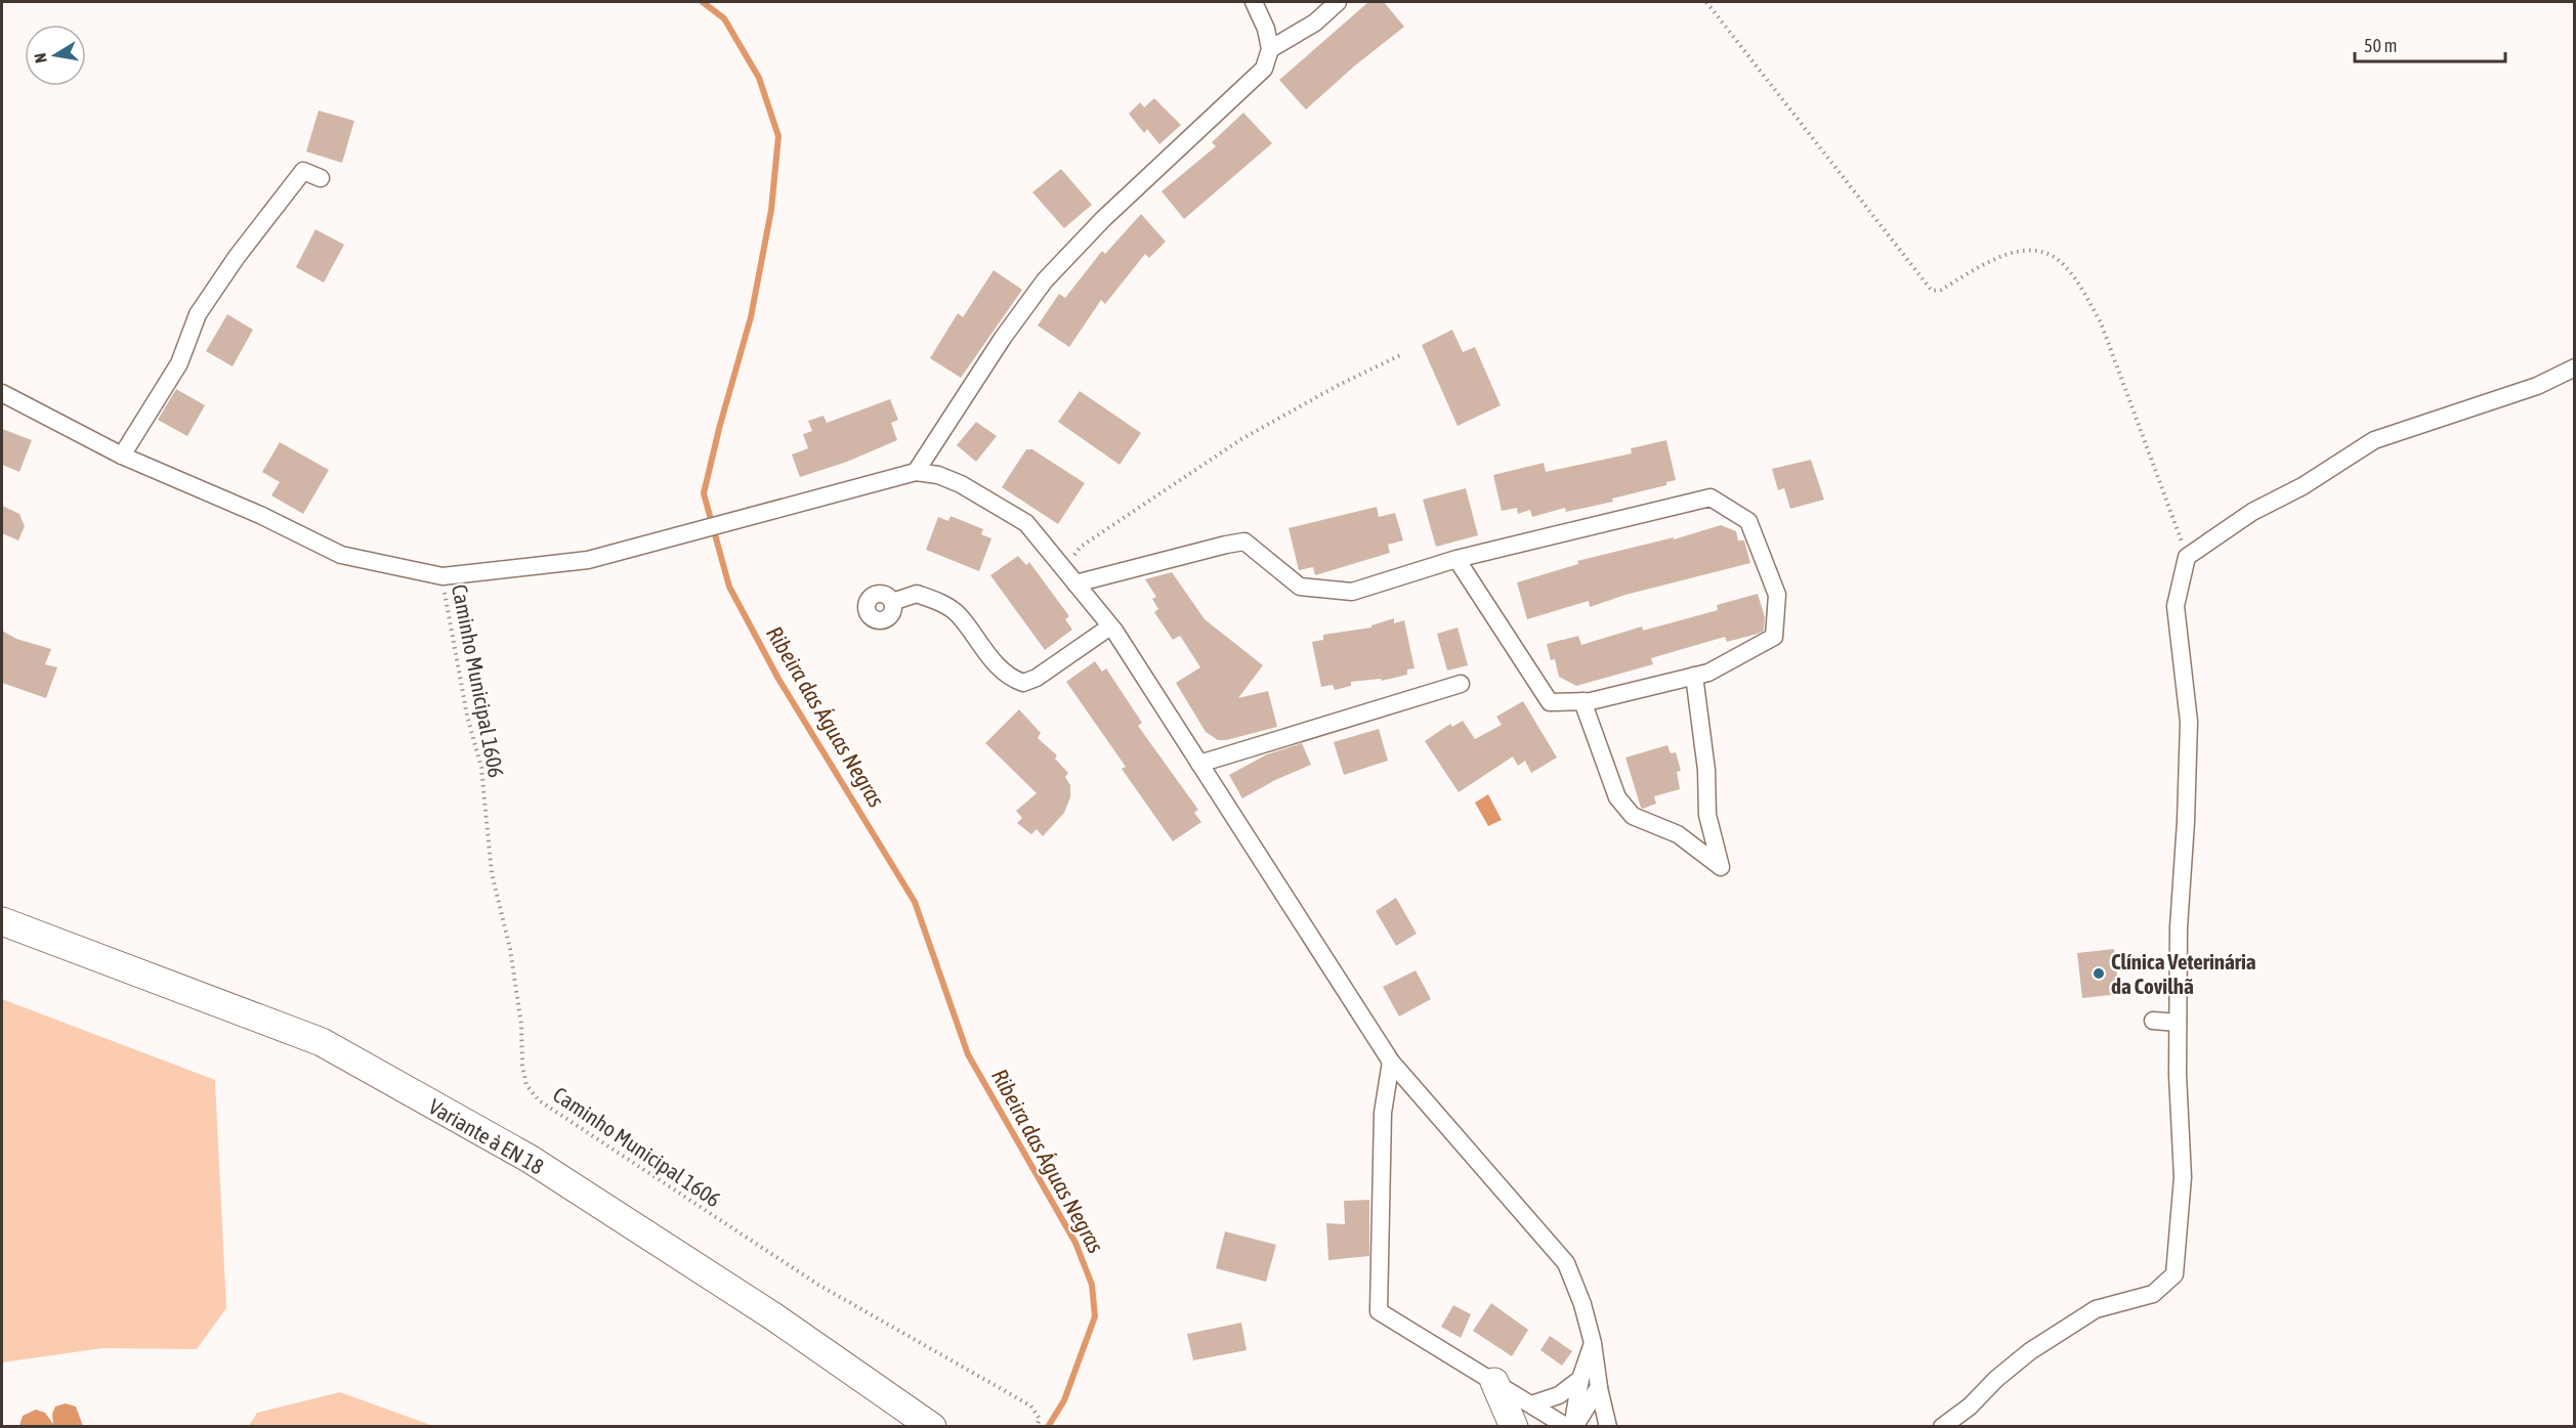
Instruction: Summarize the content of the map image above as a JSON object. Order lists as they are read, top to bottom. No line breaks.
{"streets":{"main road":["Variante à EN 18"],"path":["Caminho Municipal 1606"]},"water":["Ribeira das Águas Negras"],"places":["Clínica Veterinária da Covilhã"],"scale_bar":"50 m","north":"left"}
